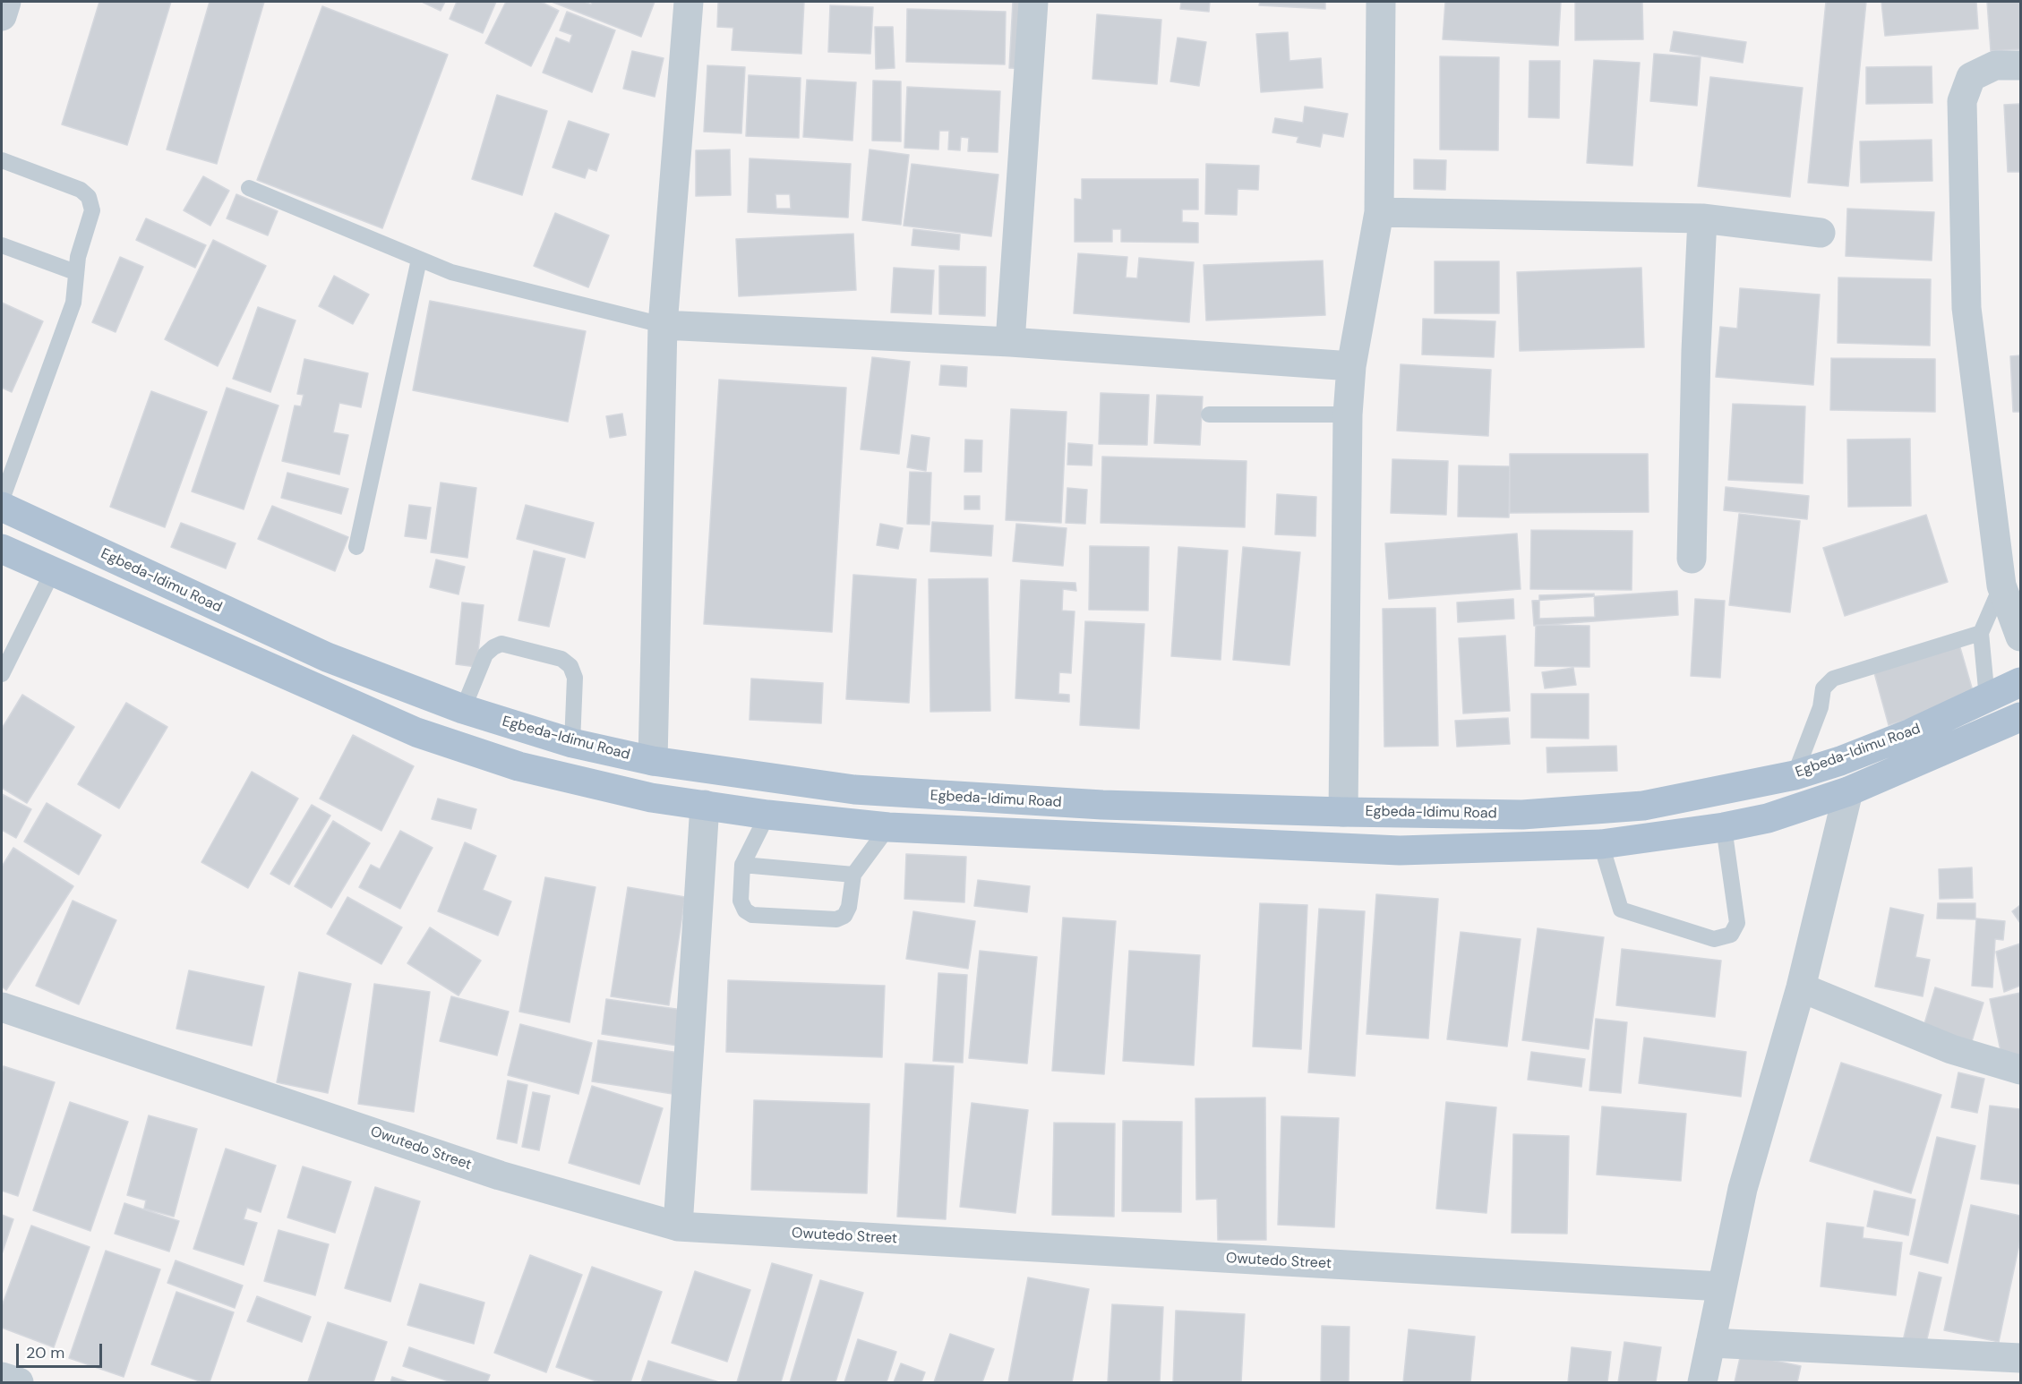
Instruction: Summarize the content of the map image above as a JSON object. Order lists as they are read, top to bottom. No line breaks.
{"streets":{"main road":["Egbeda-Idimu Road"],"street":["Owutedo Street"]},"scale_bar":"20 m"}
